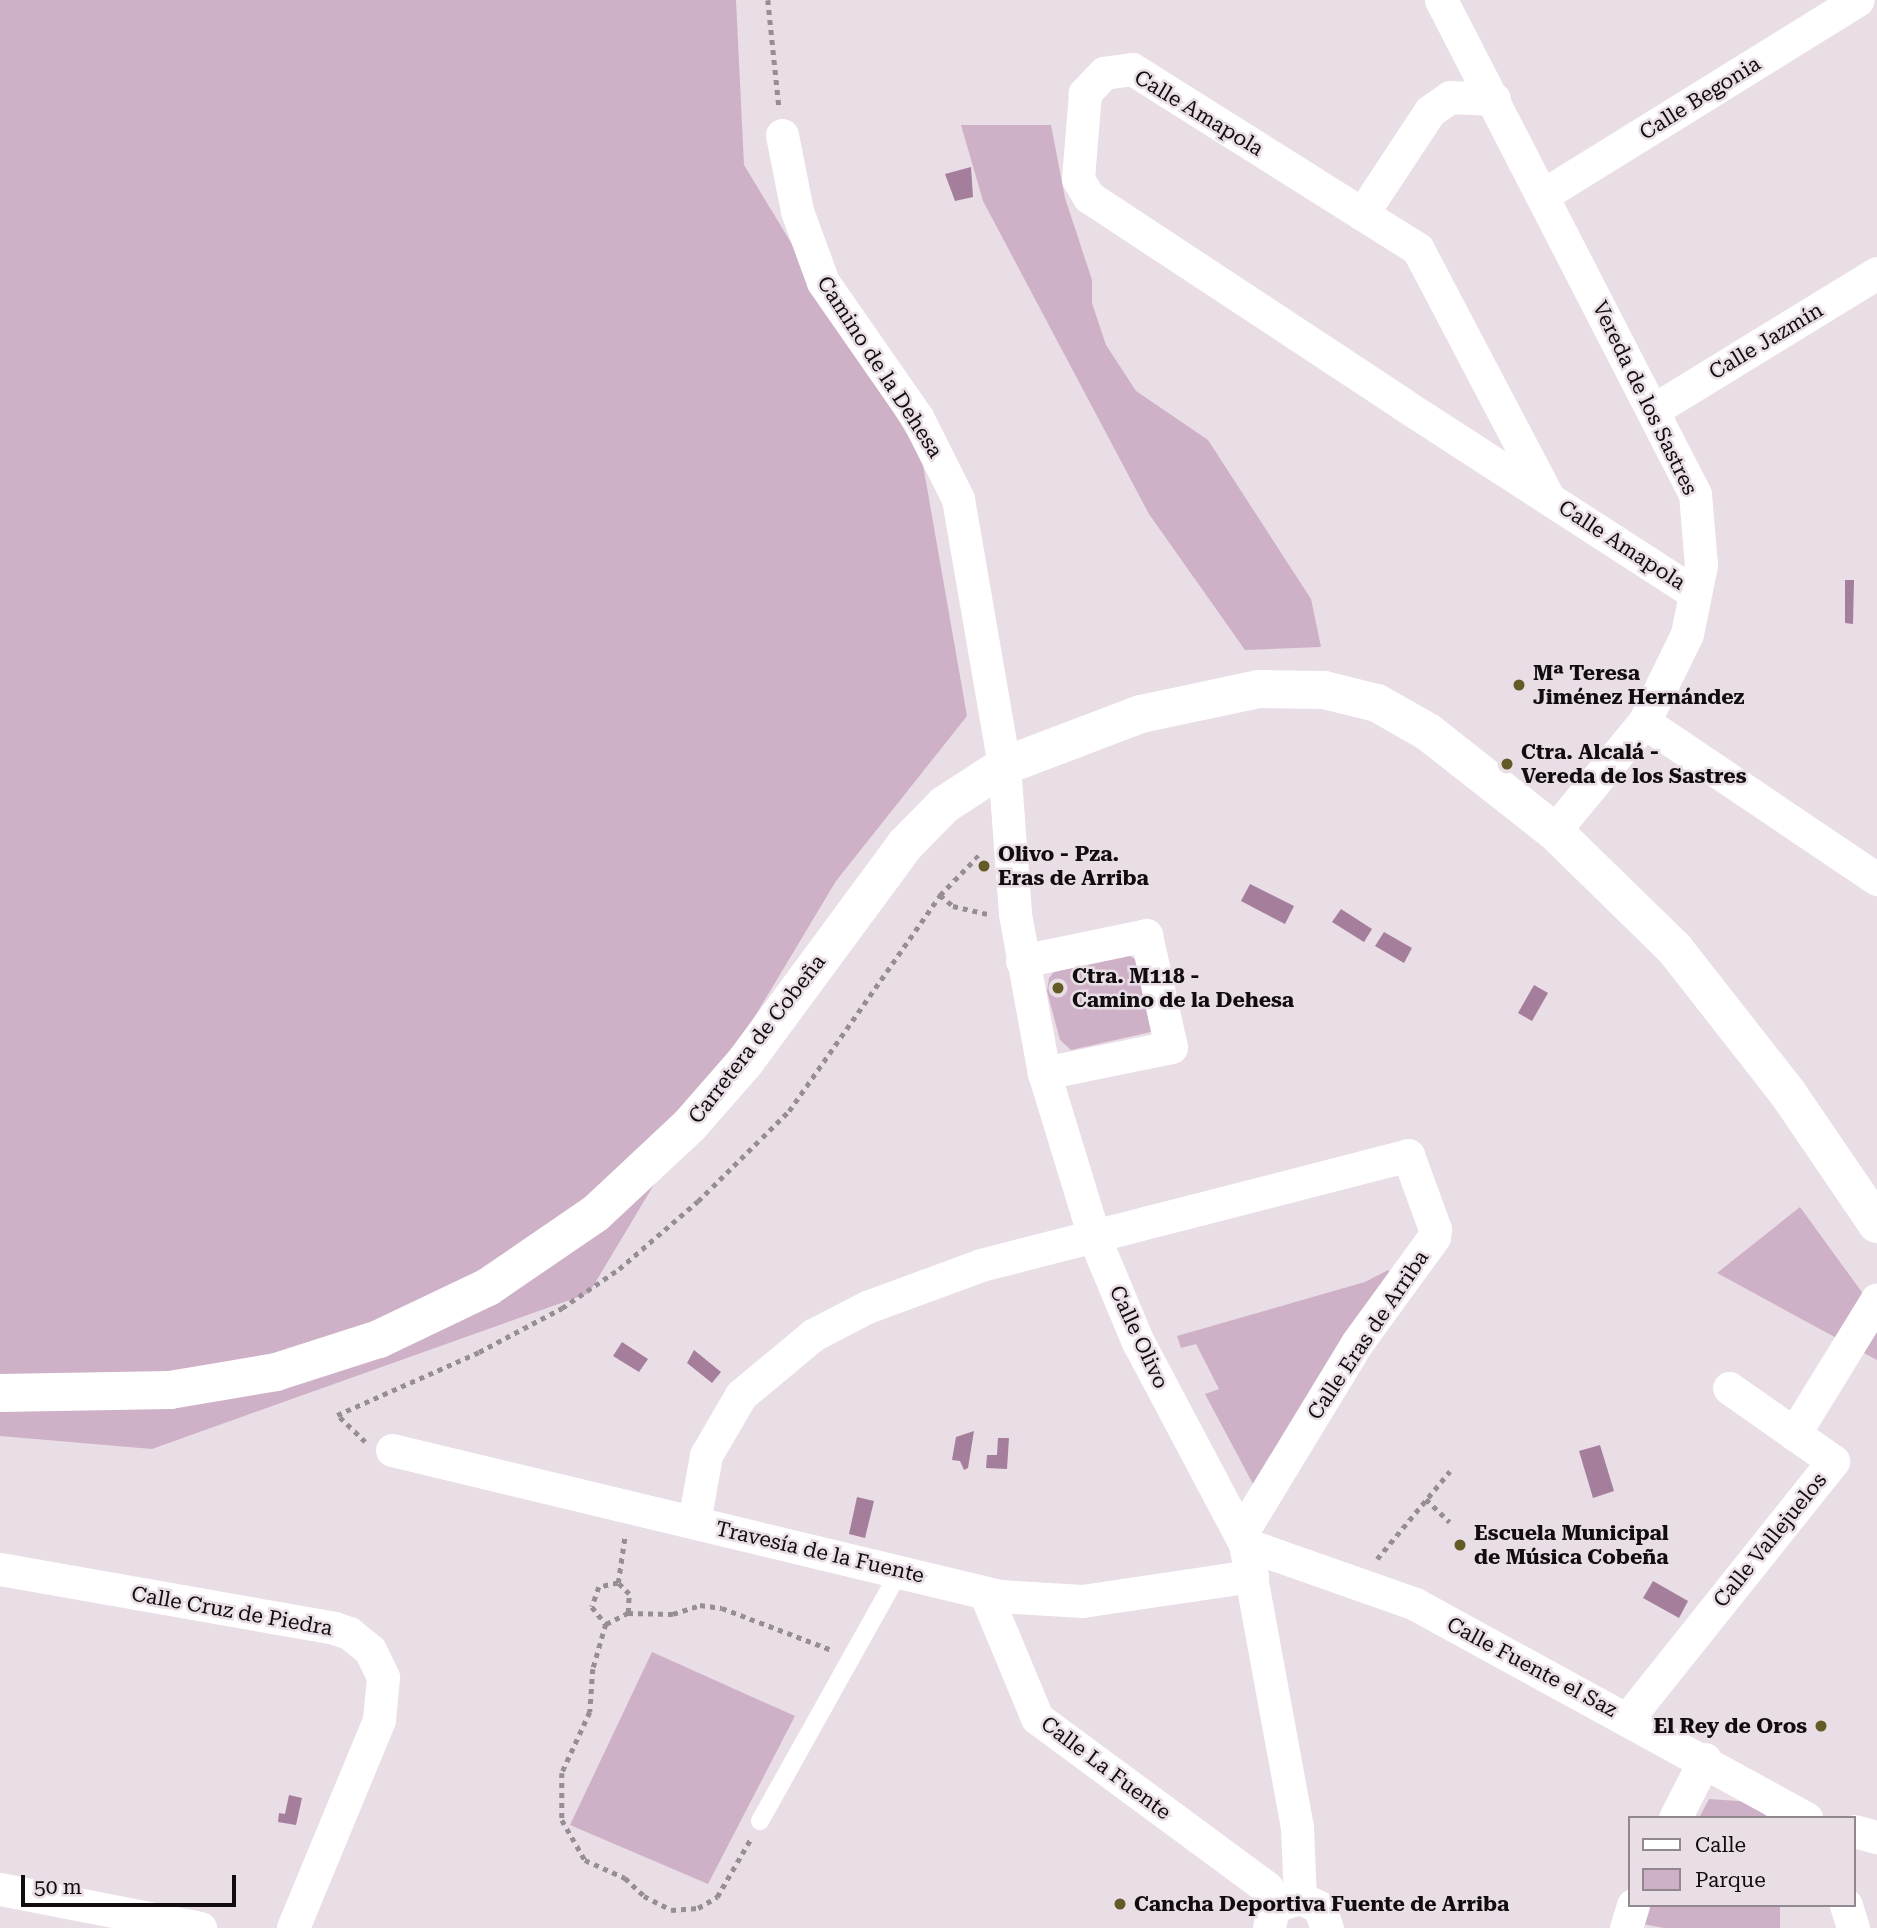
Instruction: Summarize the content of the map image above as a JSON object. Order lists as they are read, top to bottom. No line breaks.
{"streets":{"street":["Calle Begonia","Calle Amapola","Calle Jazmín","Camino de la Dehesa","Vereda de los Sastres","Carretera de Cobeña","Calle Eras de Arriba","Calle Olivo","Calle Vallejuelos","Travesía de la Fuente","Calle Cruz de Piedra","Calle Fuente el Saz","Calle La Fuente"]},"crossings":[["Calle Begonia","Vereda de los Sastres"],["Calle Amapola","Vereda de los Sastres"],["Calle Jazmín","Vereda de los Sastres"],["Camino de la Dehesa","Carretera de Cobeña"],["Camino de la Dehesa","Calle Olivo"],["Vereda de los Sastres","Carretera de Cobeña"],["Carretera de Cobeña","Calle Olivo"],["Calle Eras de Arriba","Calle Olivo"],["Calle Eras de Arriba","Travesía de la Fuente"],["Calle Eras de Arriba","Calle Fuente el Saz"],["Calle Olivo","Travesía de la Fuente"],["Calle Olivo","Calle Fuente el Saz"],["Calle Olivo","Calle La Fuente"],["Calle Vallejuelos","Calle Fuente el Saz"],["Travesía de la Fuente","Calle Fuente el Saz"],["Travesía de la Fuente","Calle La Fuente"]],"places":["Mª Teresa Jiménez Hernández","Ctra. Alcalá - Vereda de los Sastres","Olivo - Pza. Eras de Arriba","Ctra. M118 - Camino de la Dehesa","Escuela Municipal de Música Cobeña","El Rey de Oros","Cancha Deportiva Fuente de Arriba"],"legend":["Calle","Parque"],"scale_bar":"50 m"}
